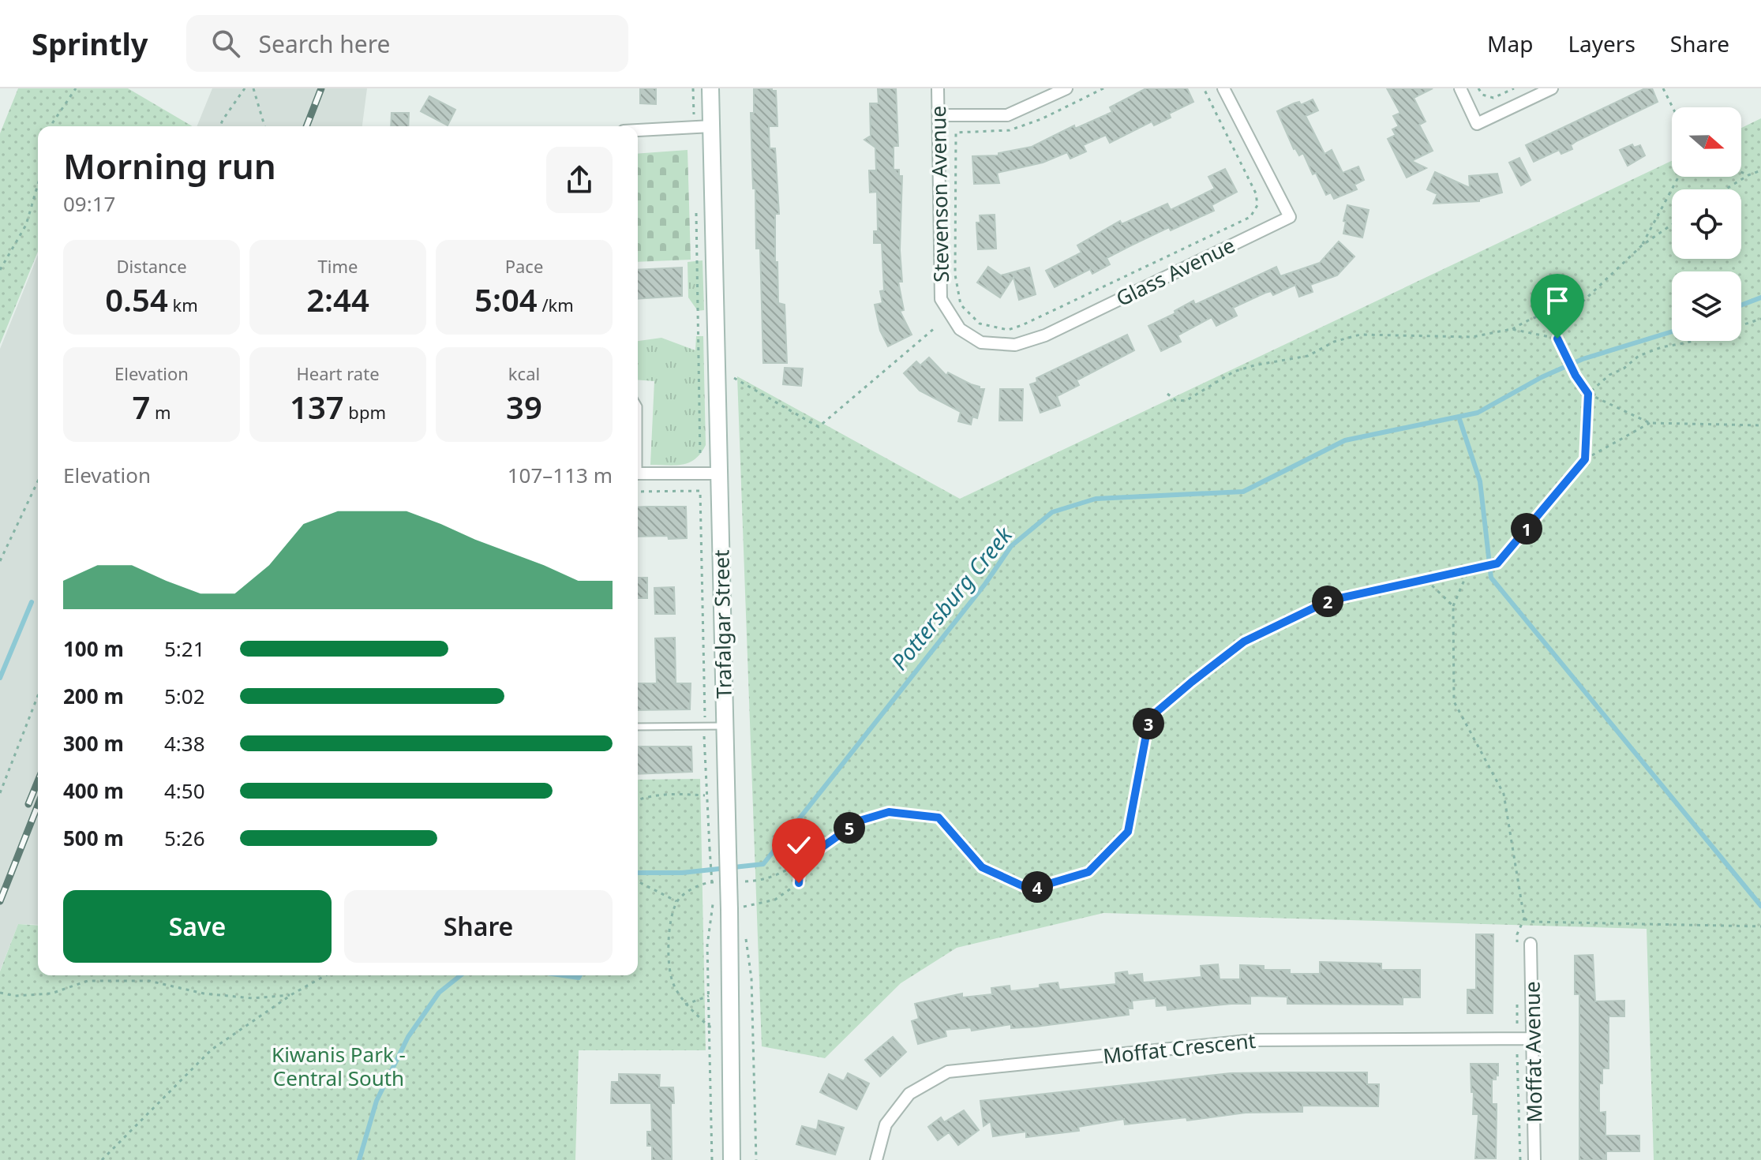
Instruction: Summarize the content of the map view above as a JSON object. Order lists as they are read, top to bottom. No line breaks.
{"streets":{"main road":["Trafalgar Street"],"street":["Stevenson Avenue","Glass Avenue","Moffat Crescent","Moffat Avenue"]},"crossings":[["Stevenson Avenue","Glass Avenue"],["Moffat Crescent","Moffat Avenue"]],"water":["Pottersburg Creek"],"parks":["Kiwanis Park - Central South"],"north":"right","page":{"header":"Sprintly","search":"Search here","nav":["Map","Layers","Share"],"heading":["Morning run","09:17"],"stats":[["Distance","0.54 km"],["Time","2:44"],["Pace","5:04 /km"],["Elevation","7 m"],["Heart rate","137 bpm"],["kcal","39"]],"chart":["Elevation","107–113 m"],"pins":["1","2","3","5","4"],"list":[{"name":"100 m","note":"5:21"},{"name":"200 m","note":"5:02"},{"name":"300 m","note":"4:38"},{"name":"400 m","note":"4:50"},{"name":"500 m","note":"5:26"}],"buttons":["Save","Share"]}}
